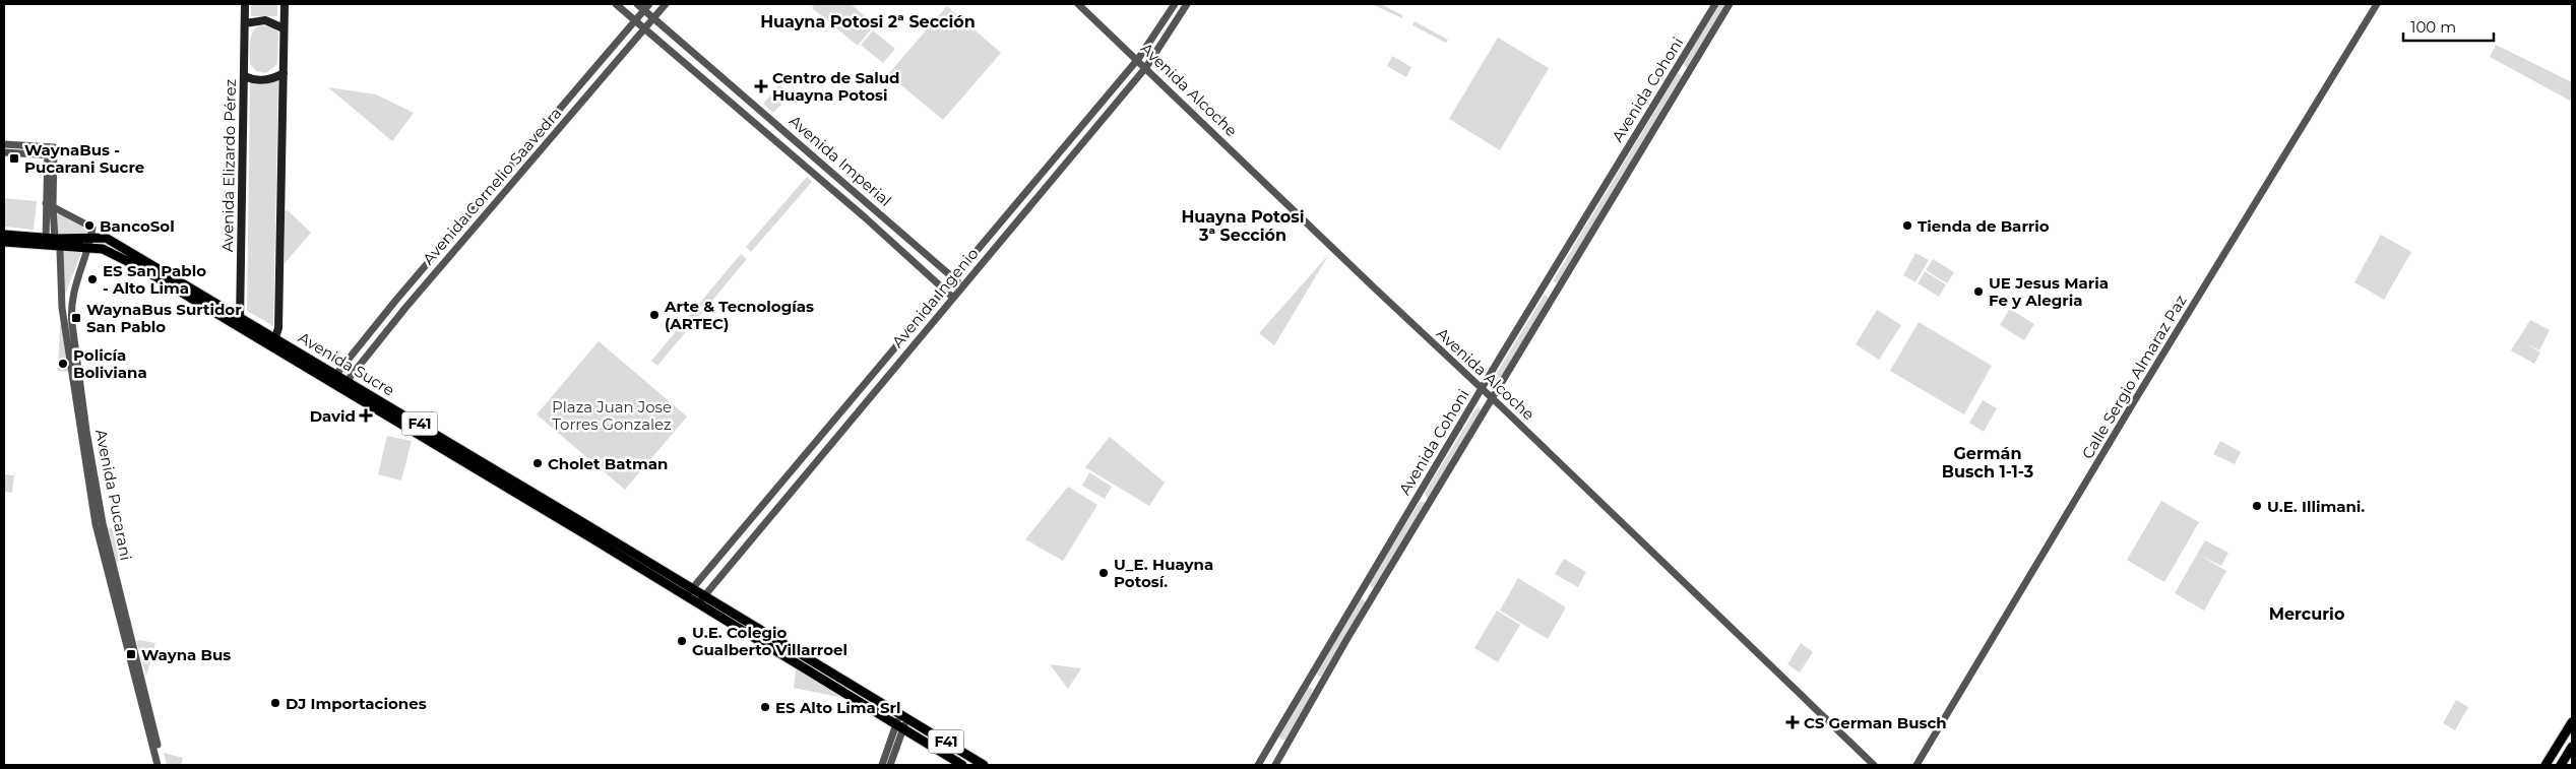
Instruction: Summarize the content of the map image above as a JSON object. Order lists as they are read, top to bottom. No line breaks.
{"streets":{"main road":["Avenida Elizardo Pérez","Avenida Sucre","F41"],"street":["Avenida Alcoche","Avenida Cohoni","Avenida Imperial","Avenida Cornelio Saavedra","Avenida Ingenio","Calle Sergio Almaraz Paz","Avenida Pucarani"]},"crossings":[["Avenida Alcoche","Avenida Cohoni"],["Avenida Alcoche","Avenida Ingenio"],["Avenida Imperial","Avenida Cornelio Saavedra"],["Avenida Imperial","Avenida Ingenio"],["Avenida Elizardo Pérez","Avenida Sucre"],["Avenida Cornelio Saavedra","Avenida Sucre"],["Avenida Ingenio","F41"],["Avenida Sucre","F41"],["Avenida Sucre","Avenida Pucarani"],["F41","Avenida Pucarani"]],"districts":["Huayna Potosi 2ª Sección","Huayna Potosi 3ª Sección","Germán Busch 1-1-3","Mercurio"],"parks":["Plaza Juan Jose Torres Gonzalez"],"places":{"health":["Centro de Salud Huayna Potosi","David","CS German Busch"],"transit":["WaynaBus - Pucarani Sucre","WaynaBus Surtidor San Pablo","Wayna Bus"],"other":["BancoSol","Tienda de Barrio","ES San Pablo - Alto Lima","UE Jesus Maria Fe y Alegria","Arte & Tecnologías (ARTEC)","Policía Boliviana","Cholet Batman","U.E. Illimani.","U_E. Huayna Potosí.","U.E. Colegio Gualberto Villarroel","DJ Importaciones","ES Alto Lima Srl"]},"scale_bar":"100 m"}
